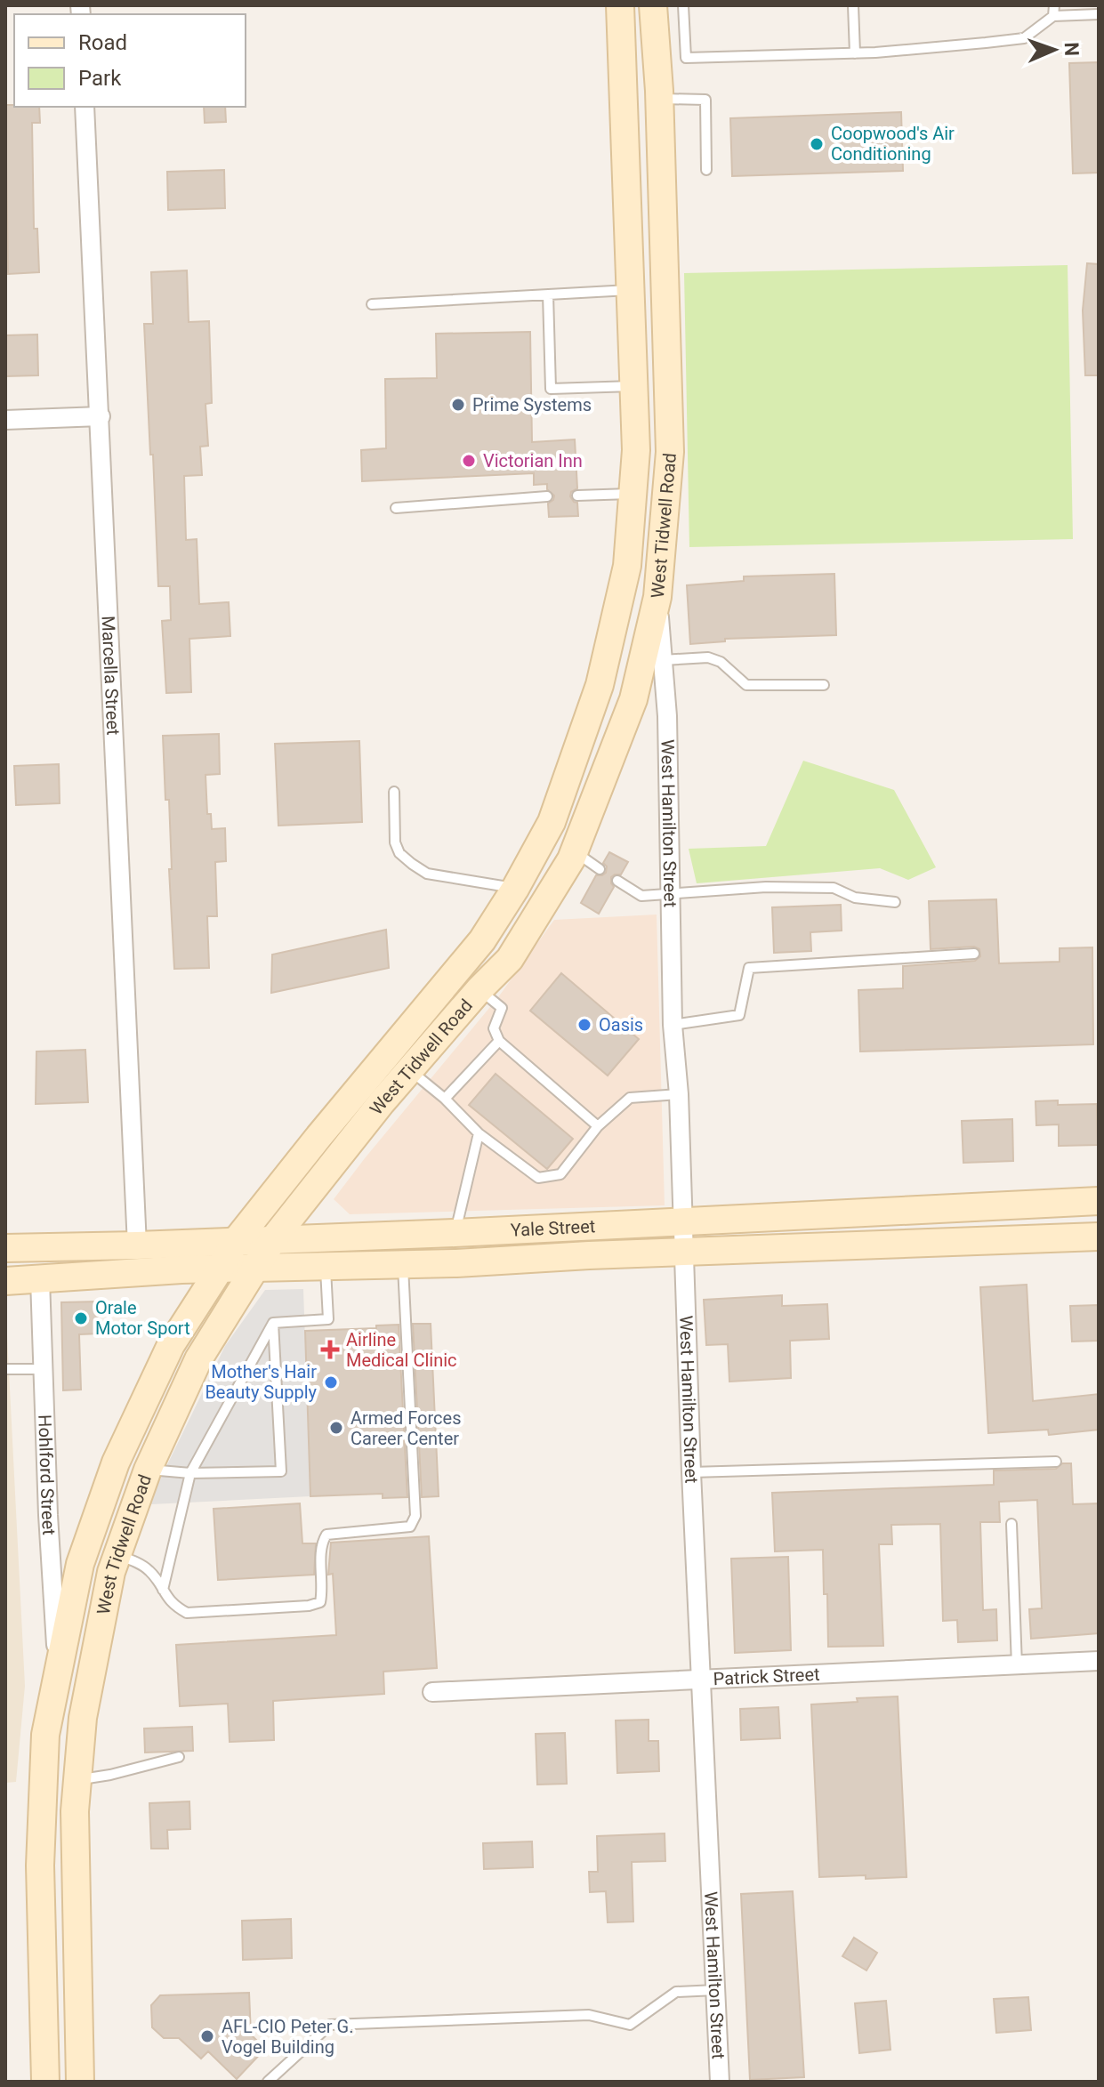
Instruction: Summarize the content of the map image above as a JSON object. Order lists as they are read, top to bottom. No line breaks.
{"streets":{"main road":["West Tidwell Road","Yale Street"],"street":["Marcella Street","West Hamilton Street","Hohlford Street","Patrick Street"]},"crossings":[["West Tidwell Road","West Hamilton Street"],["West Tidwell Road","Yale Street"],["West Tidwell Road","Hohlford Street"],["Marcella Street","Yale Street"],["West Hamilton Street","Yale Street"],["West Hamilton Street","Patrick Street"],["Yale Street","Hohlford Street"]],"places":{"other":["Coopwood's Air Conditioning","Prime Systems","Victorian Inn","Oasis","Orale Motor Sport","Mother's Hair Beauty Supply","Armed Forces Career Center","AFL-CIO Peter G. Vogel Building"],"health":["Airline Medical Clinic"]},"legend":["Road","Park"],"north":"right"}
